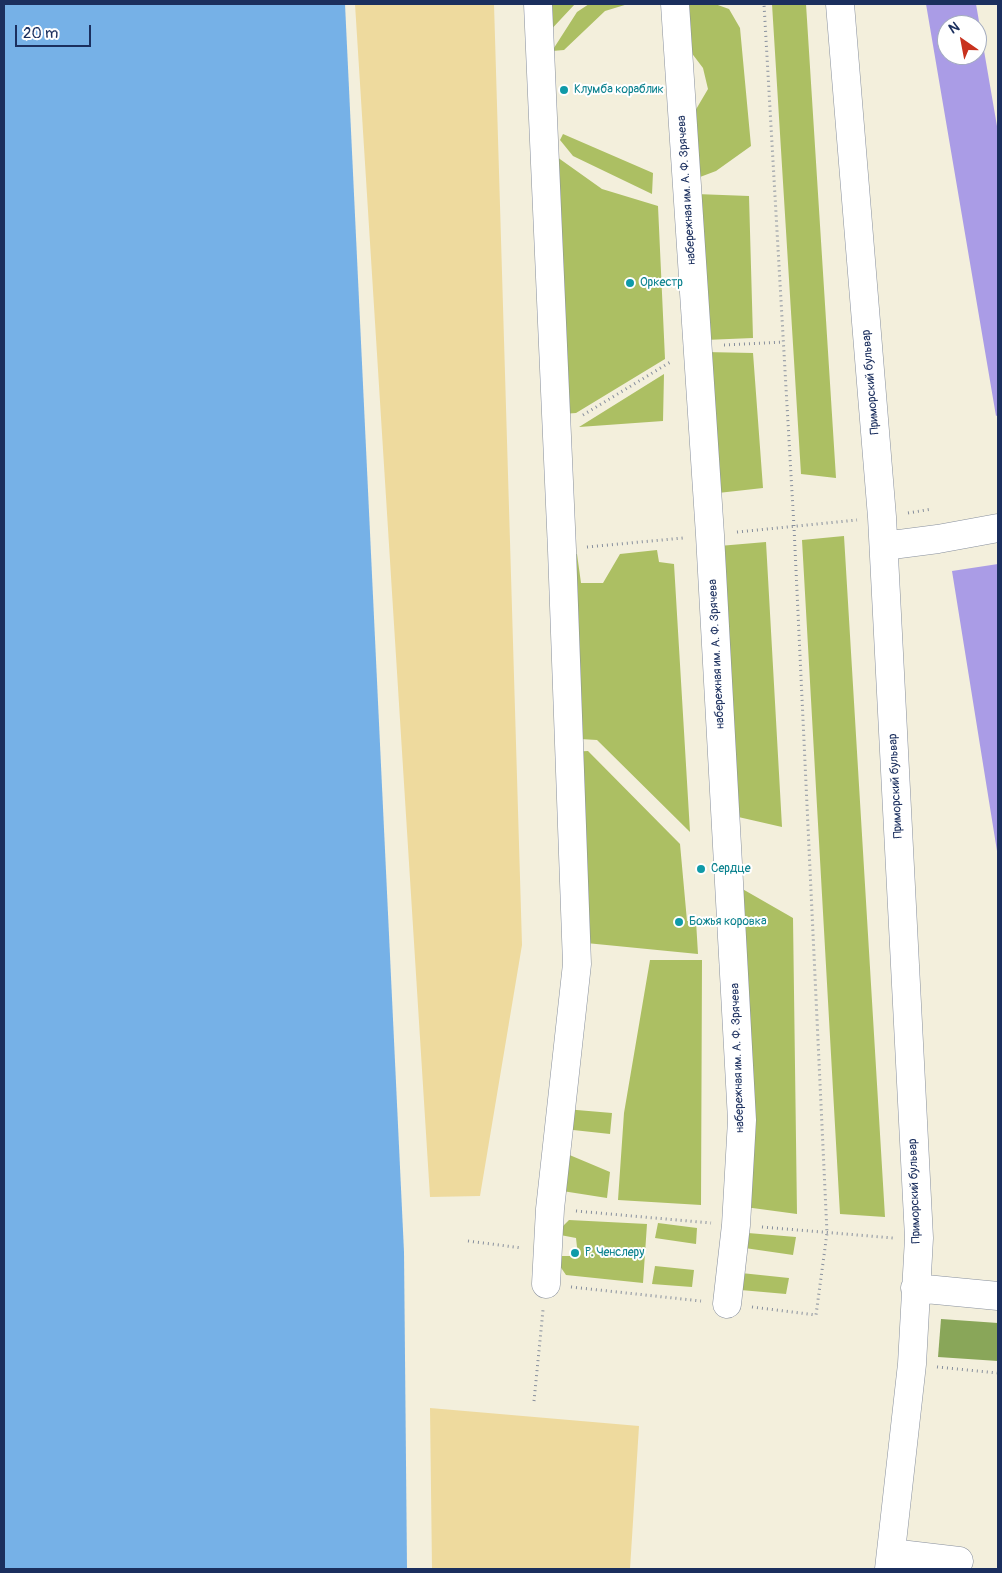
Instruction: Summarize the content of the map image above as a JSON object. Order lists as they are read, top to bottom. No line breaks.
{"streets":{"street":["набережная им. А. Ф. Зрячева","Приморский бульвар"]},"places":["Клумба кораблик","Оркестр","Сердце","Божья коровка","Р. Ченслеру"],"scale_bar":"20 m","north":"top left"}
